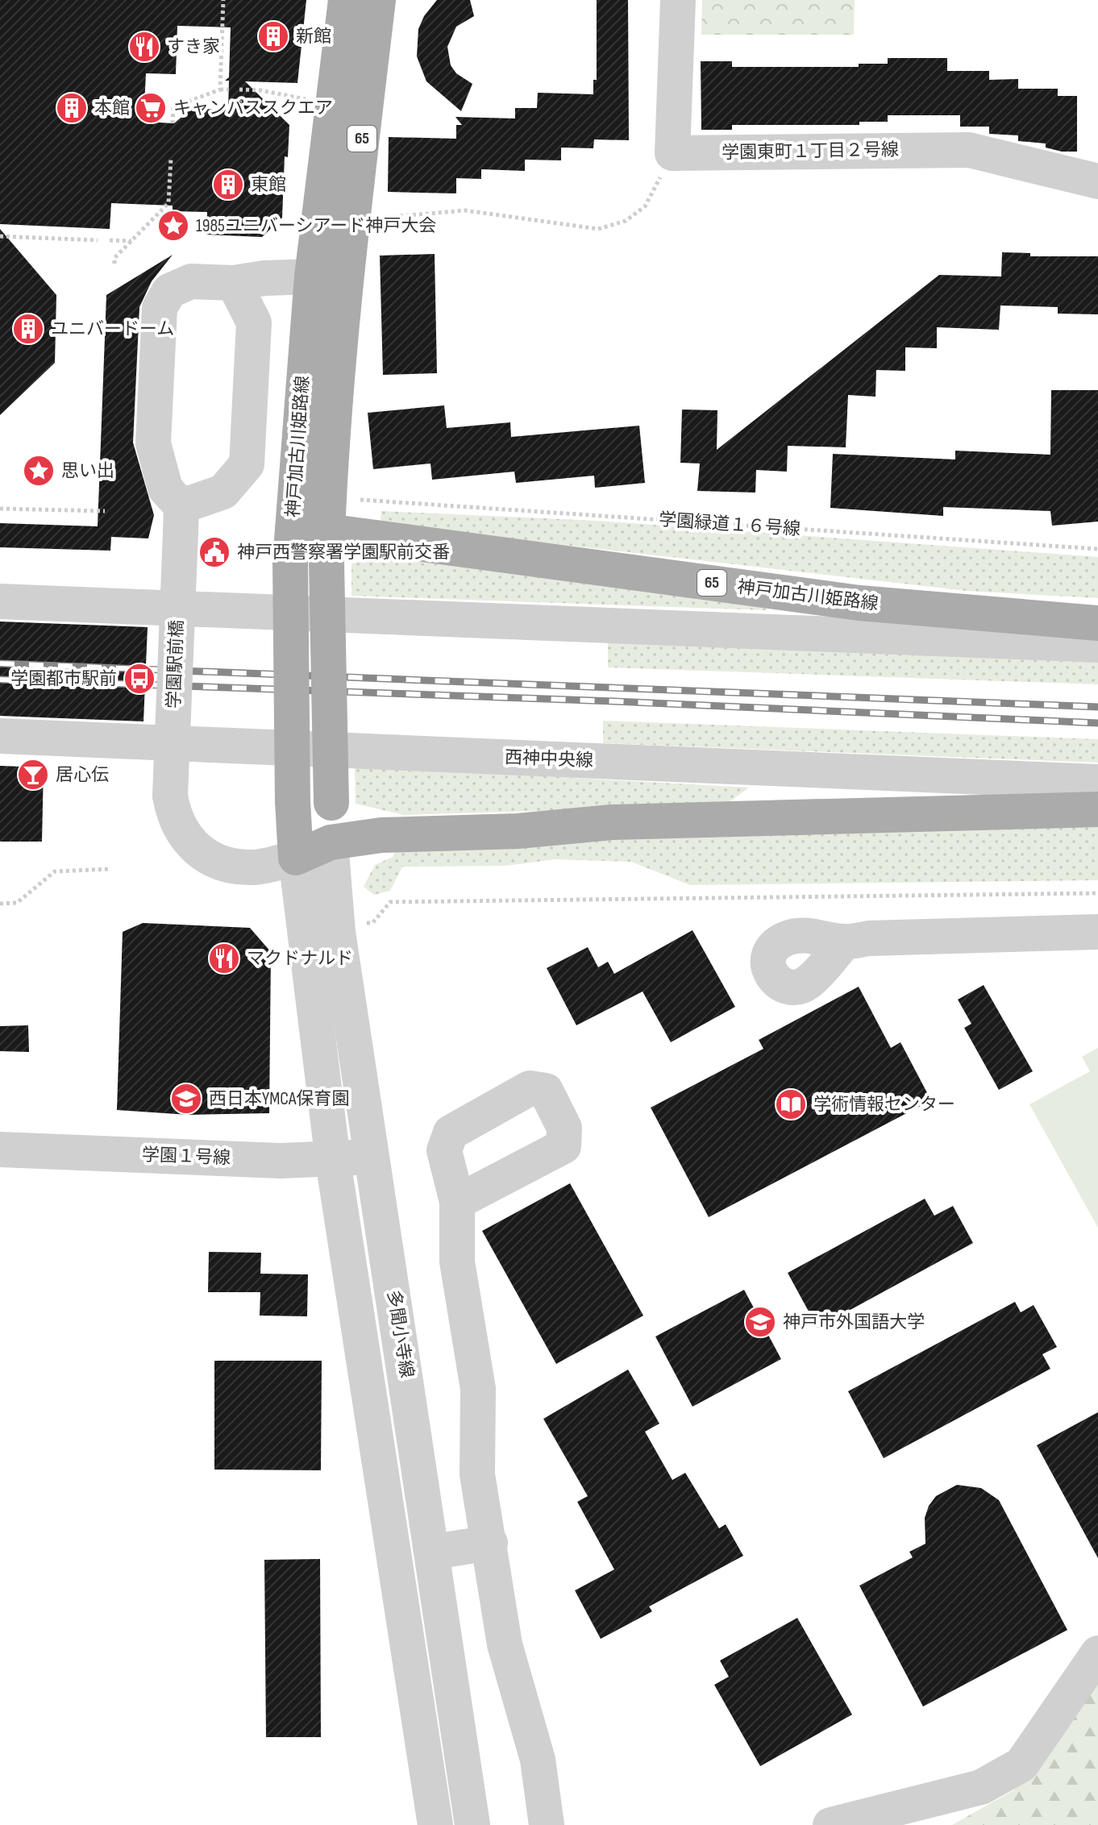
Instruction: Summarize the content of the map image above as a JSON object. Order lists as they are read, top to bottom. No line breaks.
{"streets":{"main road":["65","神戸加古川姫路線"],"street":["学園東町１丁目２号線","学園駅前橋","西神中央線","学園１号線","多聞小寺線"],"path":["学園緑道１６号線"]},"crossings":[["神戸加古川姫路線","学園駅前橋"],["神戸加古川姫路線","多聞小寺線"],["学園１号線","多聞小寺線"]],"places":{"building":["新館","本館","東館","ユニバードーム"],"restaurant":["すき家","マクドナルド"],"supermarket":["キャンパススクエア"],"place":["1985ユニバーシアード神戸大会","思い出"],"public building":["神戸西警察署学園駅前交番"],"bus stop":["学園都市駅前"],"bar":["居心伝"],"school or university":["西日本YMCA保育園","神戸市外国語大学"],"library":["学術情報センター"]}}
